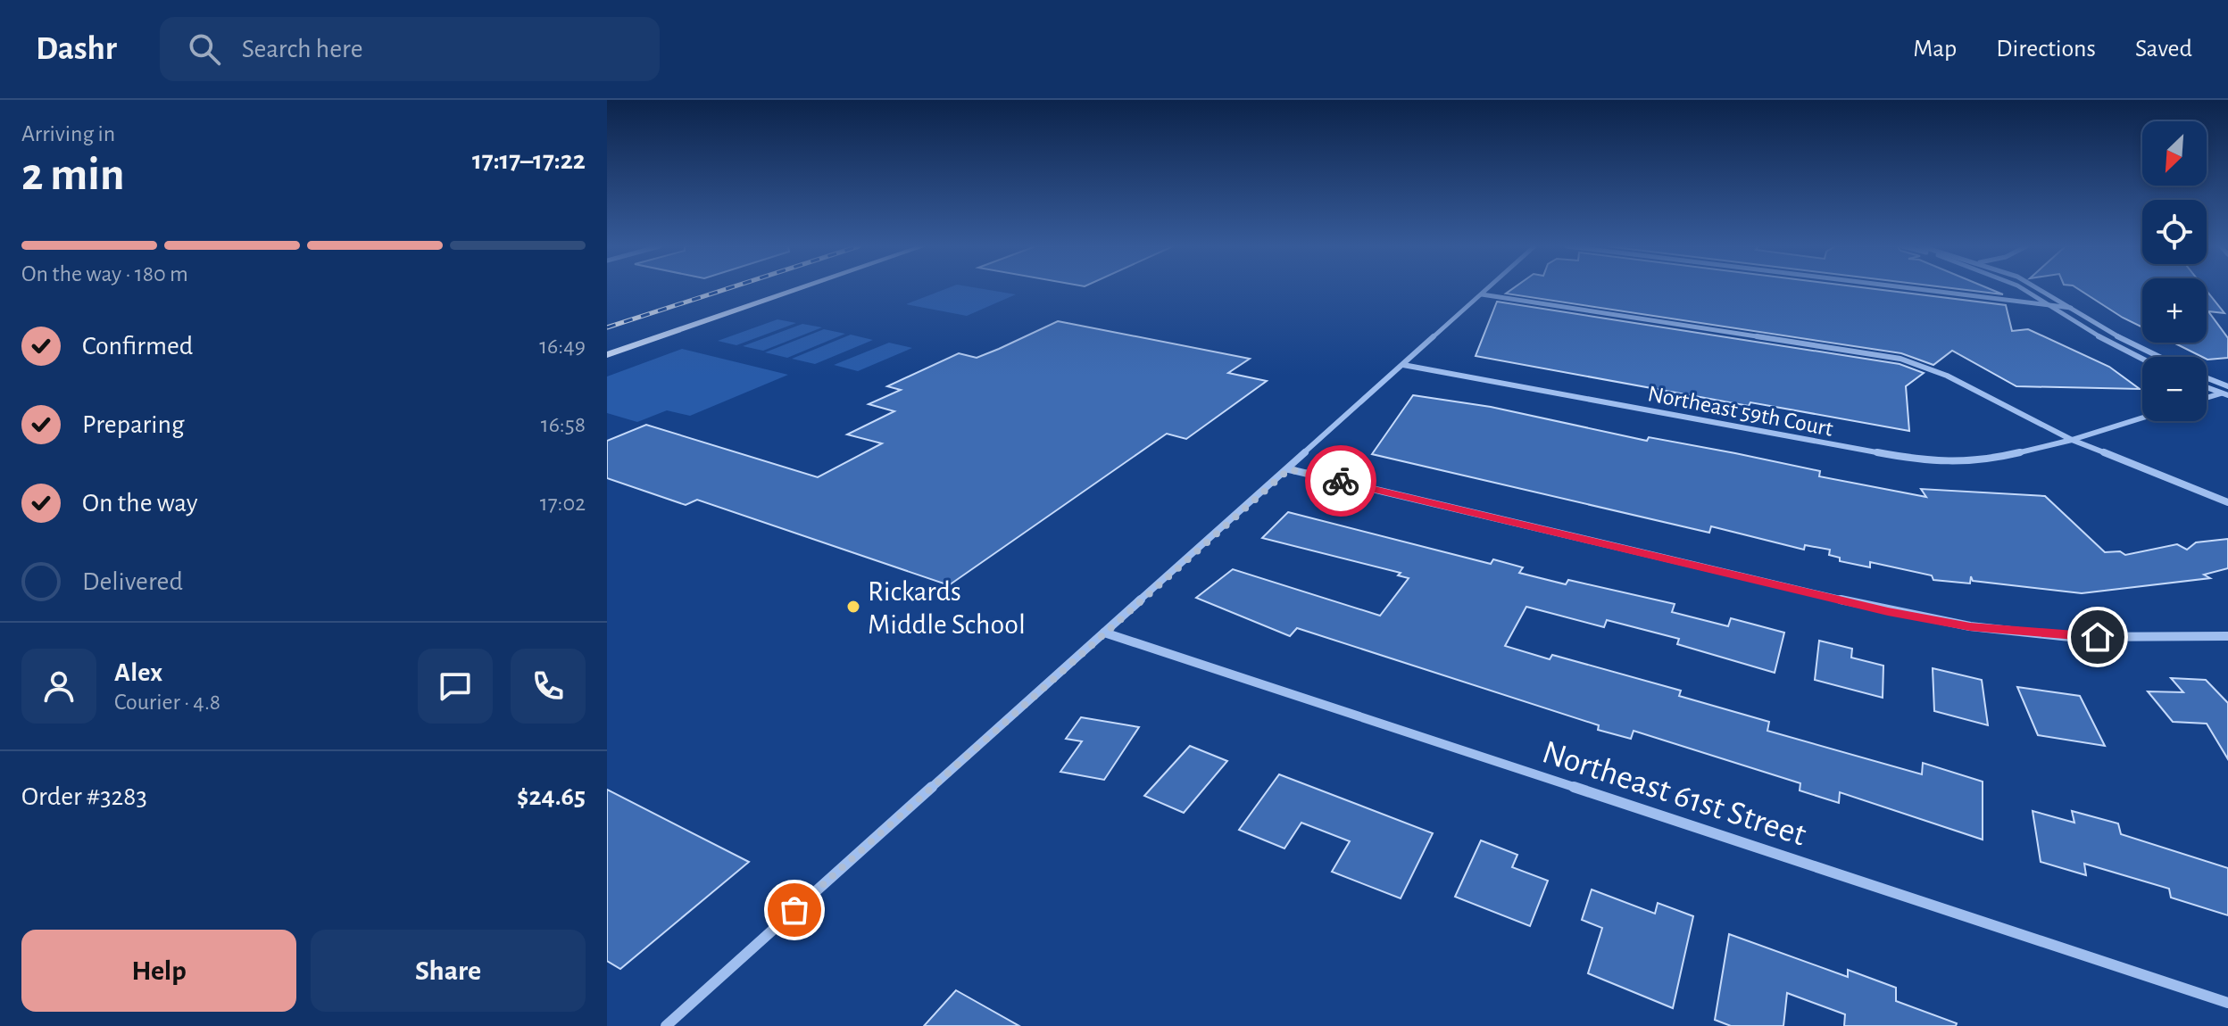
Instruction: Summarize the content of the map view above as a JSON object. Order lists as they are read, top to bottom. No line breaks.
{"streets":{"street":["Northeast 59th Court","Northeast 61st Street"]},"places":["Rickards Middle School"],"north":"bottom left","page":{"header":"Dashr","search":"Search here","nav":["Map","Directions","Saved"],"heading":["2 min","Arriving in","17:17–17:22"],"panel":["Alex","Courier · 4.8","Order #3283","$24.65"],"map_buttons":["+","−"],"bar":"On the way · 180 m","list":[["Confirmed","16:49"],["Preparing","16:58"],["On the way","17:02"],"Delivered"],"buttons":["Help","Share"]}}
